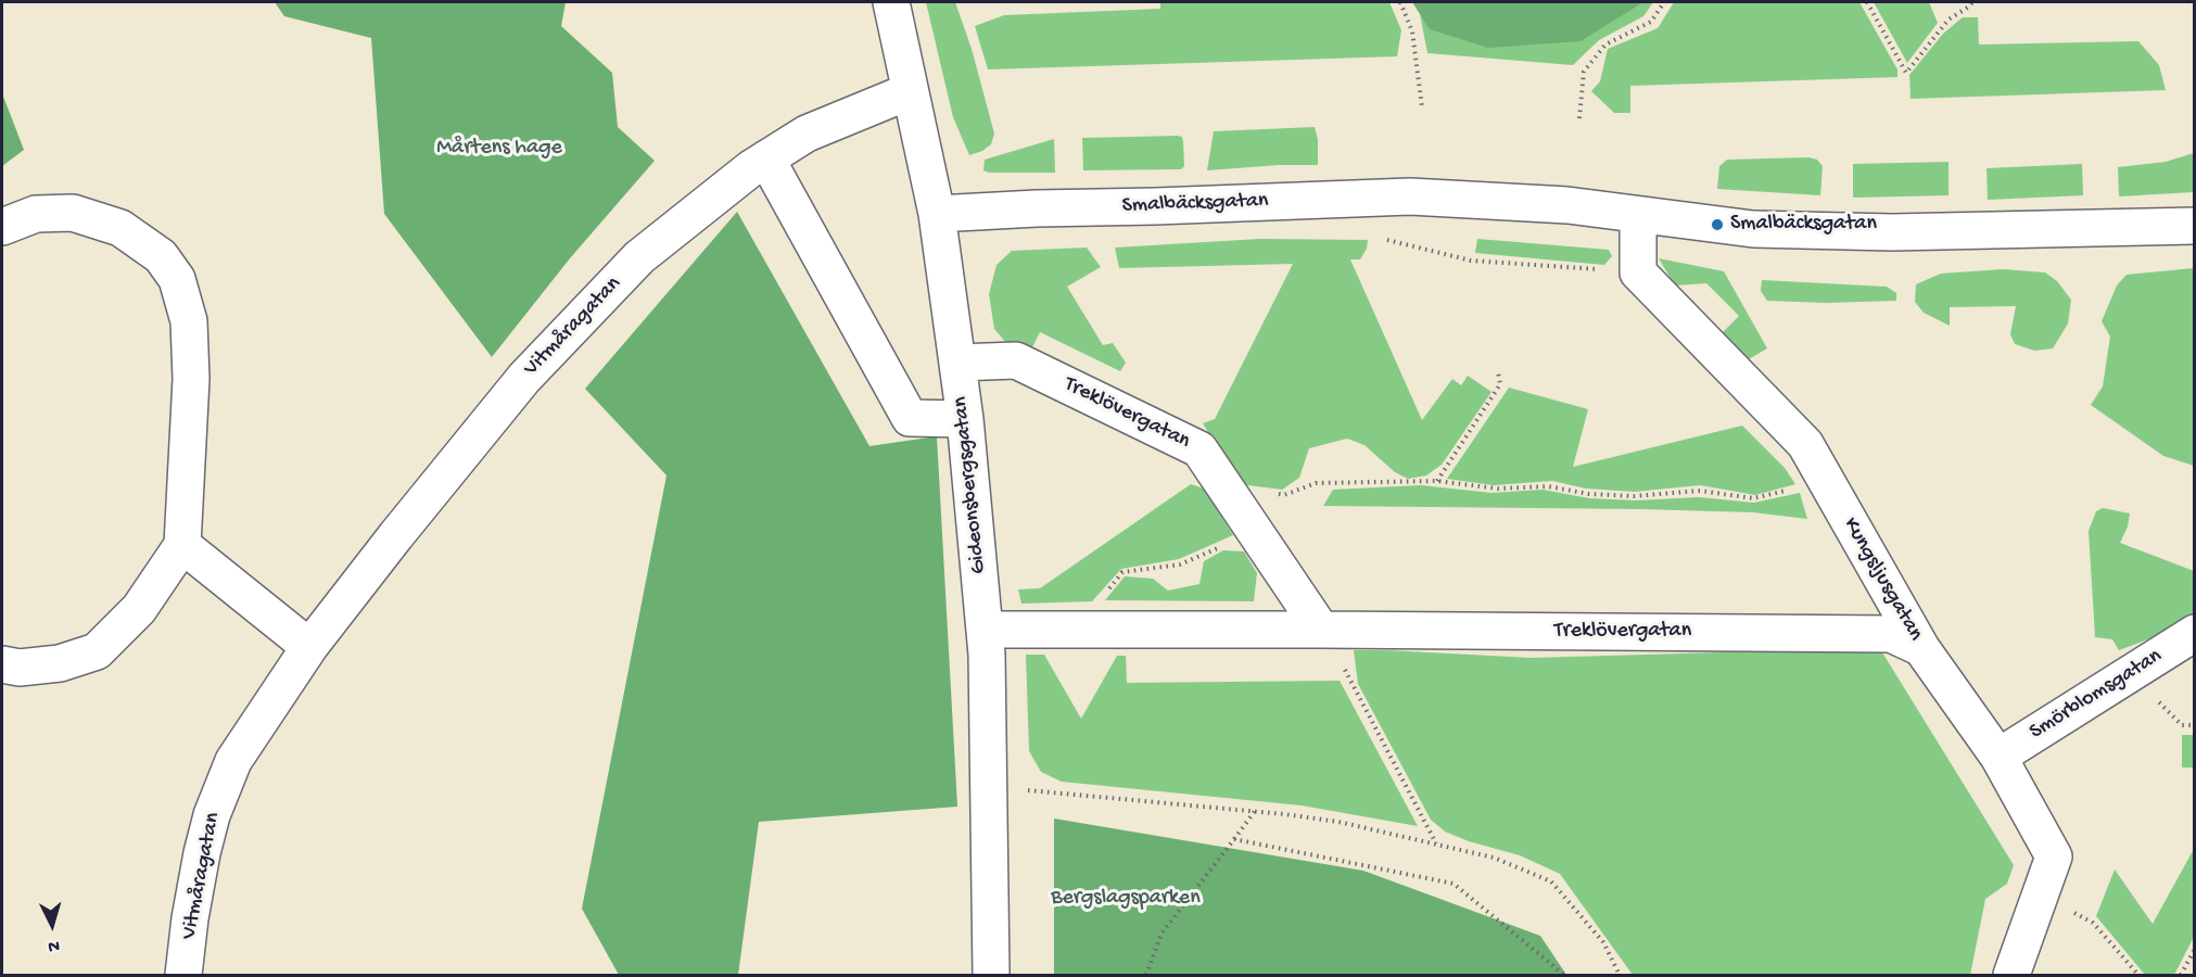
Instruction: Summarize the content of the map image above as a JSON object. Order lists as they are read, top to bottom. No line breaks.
{"streets":{"street":["Smalbäcksgatan","Vitmåragatan","Treklövergatan","Gideonsbergsgatan","Kungsljusgatan","Smörblomsgatan"]},"crossings":[["Smalbäcksgatan","Gideonsbergsgatan"],["Vitmåragatan","Gideonsbergsgatan"],["Treklövergatan","Gideonsbergsgatan"],["Treklövergatan","Kungsljusgatan"],["Kungsljusgatan","Smörblomsgatan"]],"parks":["Mårtens hage","Bergslagsparken"],"places":["Smalbäcksgatan"],"north":"bottom"}
